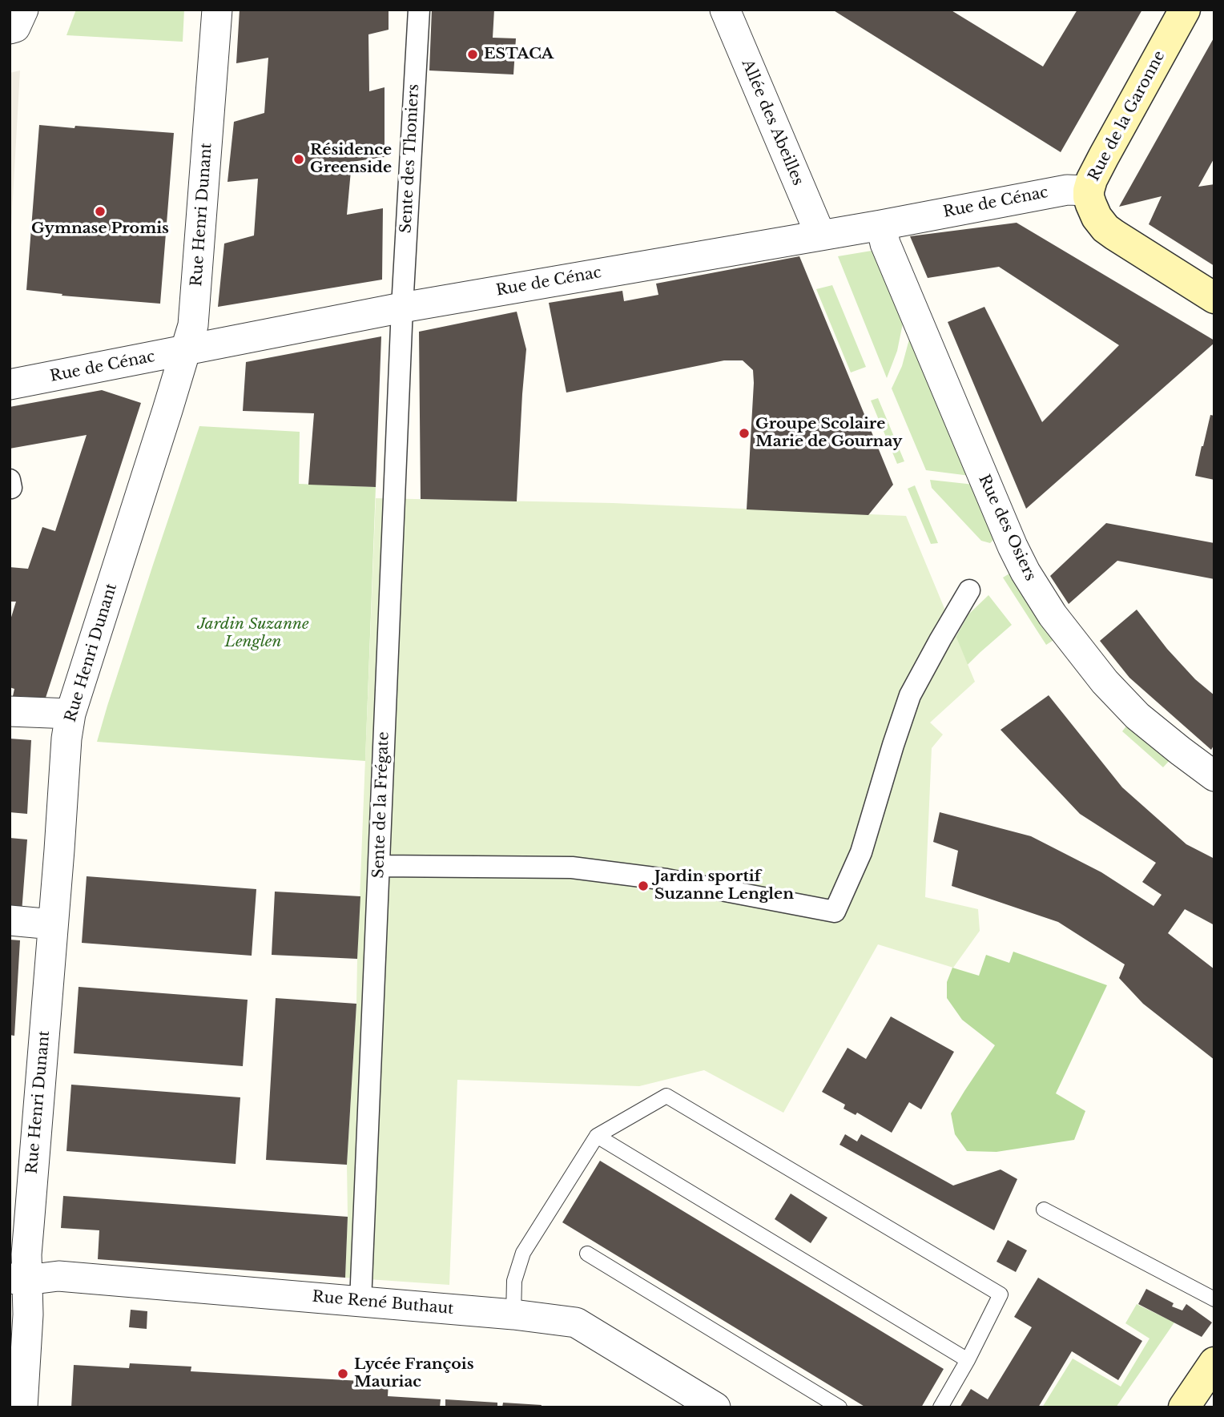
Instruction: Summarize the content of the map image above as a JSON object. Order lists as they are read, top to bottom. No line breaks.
{"streets":{"main road":["Rue de la Garonne"],"street":["Allée des Abeilles","Sente des Thoniers","Rue de Cénac","Rue Henri Dunant","Rue des Osiers","Sente de la Frégate","Rue René Buthaut"]},"crossings":[["Rue de la Garonne","Rue de Cénac"],["Allée des Abeilles","Rue de Cénac"],["Sente des Thoniers","Rue de Cénac"],["Sente des Thoniers","Sente de la Frégate"],["Rue de Cénac","Rue Henri Dunant"],["Rue de Cénac","Rue des Osiers"],["Rue de Cénac","Sente de la Frégate"],["Rue Henri Dunant","Rue René Buthaut"],["Sente de la Frégate","Rue René Buthaut"]],"parks":["Jardin Suzanne Lenglen"],"places":["ESTACA","Résidence Greenside","Gymnase Promis","Groupe Scolaire Marie de Gournay","Jardin sportif Suzanne Lenglen","Lycée François Mauriac"]}
